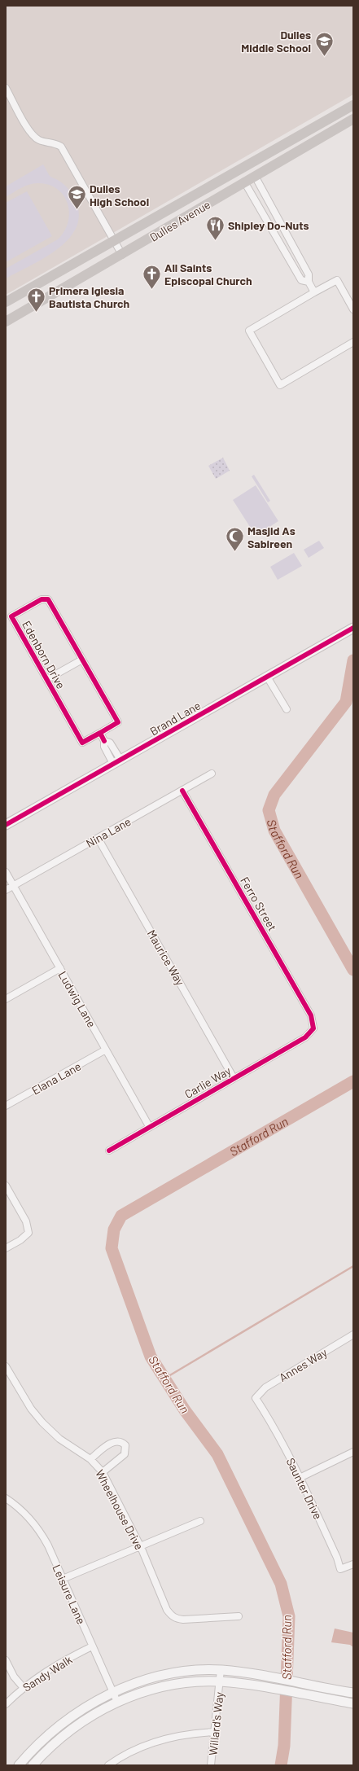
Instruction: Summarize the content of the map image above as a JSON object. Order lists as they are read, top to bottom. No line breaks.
{"streets":{"main road":["Dulles Avenue"],"street":["Edenborn Drive","Brand Lane","Nina Lane","Ferro Street","Maurice Way","Ludwig Lane","Elana Lane","Carlie Way","Annes Way","Saunter Drive","Wheelhouse Drive","Leisure Lane","Sandy Walk","Willard's Way"]},"crossings":[["Nina Lane","Ferro Street"],["Nina Lane","Maurice Way"],["Nina Lane","Ludwig Lane"],["Ferro Street","Carlie Way"],["Maurice Way","Carlie Way"],["Ludwig Lane","Elana Lane"],["Ludwig Lane","Carlie Way"],["Annes Way","Saunter Drive"],["Leisure Lane","Sandy Walk"]],"water":["Stafford Run"],"places":{"school or university":["Dulles Middle School","Dulles High School"],"restaurant":["Shipley Do-Nuts"],"church":["All Saints Episcopal Church","Primera Iglesia Bautista Church"],"mosque":["Masjid As Sabireen"]}}
